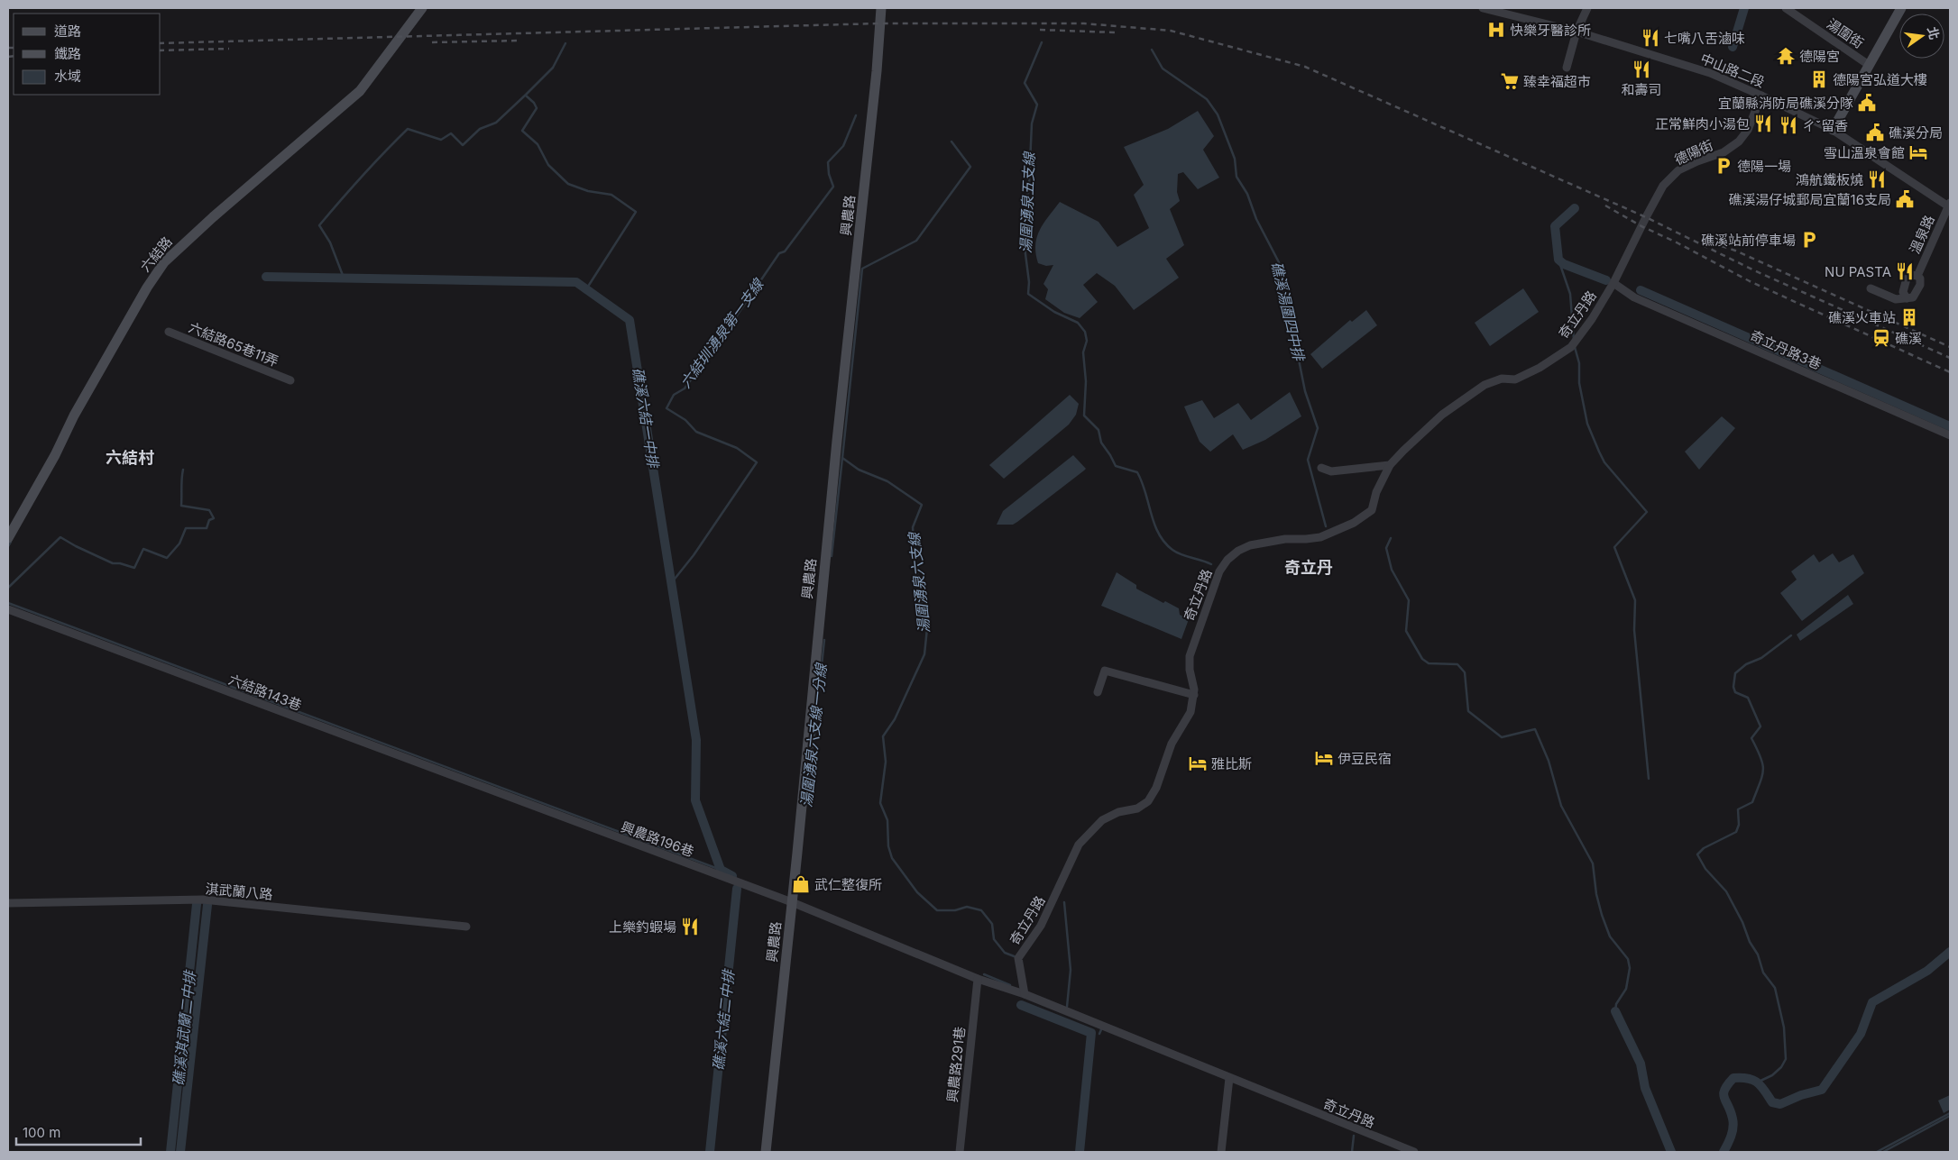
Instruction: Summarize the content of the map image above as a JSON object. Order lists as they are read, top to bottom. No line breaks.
{"streets":{"street":["湯圍街","中山路二段","德陽街","興農路","溫泉路","六結路","奇立丹路","六結路65巷11弄","奇立丹路3巷","六結路143巷","興農路196巷","淇武蘭八路","興農路291巷"]},"crossings":[["中山路二段","德陽街"],["中山路二段","溫泉路"],["德陽街","奇立丹路"],["德陽街","奇立丹路3巷"],["興農路","奇立丹路"],["興農路","興農路196巷"],["奇立丹路","奇立丹路3巷"],["奇立丹路","興農路196巷"],["奇立丹路","興農路291巷"],["六結路143巷","興農路196巷"]],"districts":["六結村","奇立丹"],"water":["湯圍湧泉五支線","礁溪湯圍四中排","六結圳湧泉第一支線","礁溪六結一中排","湯圍湧泉六支線","湯圍湧泉六支線一分線","礁溪六結二中排","礁溪淇武蘭二中排"],"places":{"hospital":["快樂牙醫診所"],"restaurant":["七嘴八舌滷味","和壽司","正常鮮肉小湯包","ㄔˇ留香","鴻航鐵板燒","NU PASTA","上樂釣蝦場"],"temple":["德陽宮"],"building":["德陽宮弘道大樓","礁溪火車站"],"supermarket":["臻幸福超市"],"public building":["宜蘭縣消防局礁溪分隊","礁溪分局","礁溪湯仔城郵局宜蘭16支局"],"hotel":["雪山溫泉會館","伊豆民宿","雅比斯"],"parking":["德陽一場","礁溪站前停車場"],"station":["礁溪"],"shop":["武仁整復所"]},"legend":["道路","鐵路","水域"],"scale_bar":"100 m","north":"right"}
